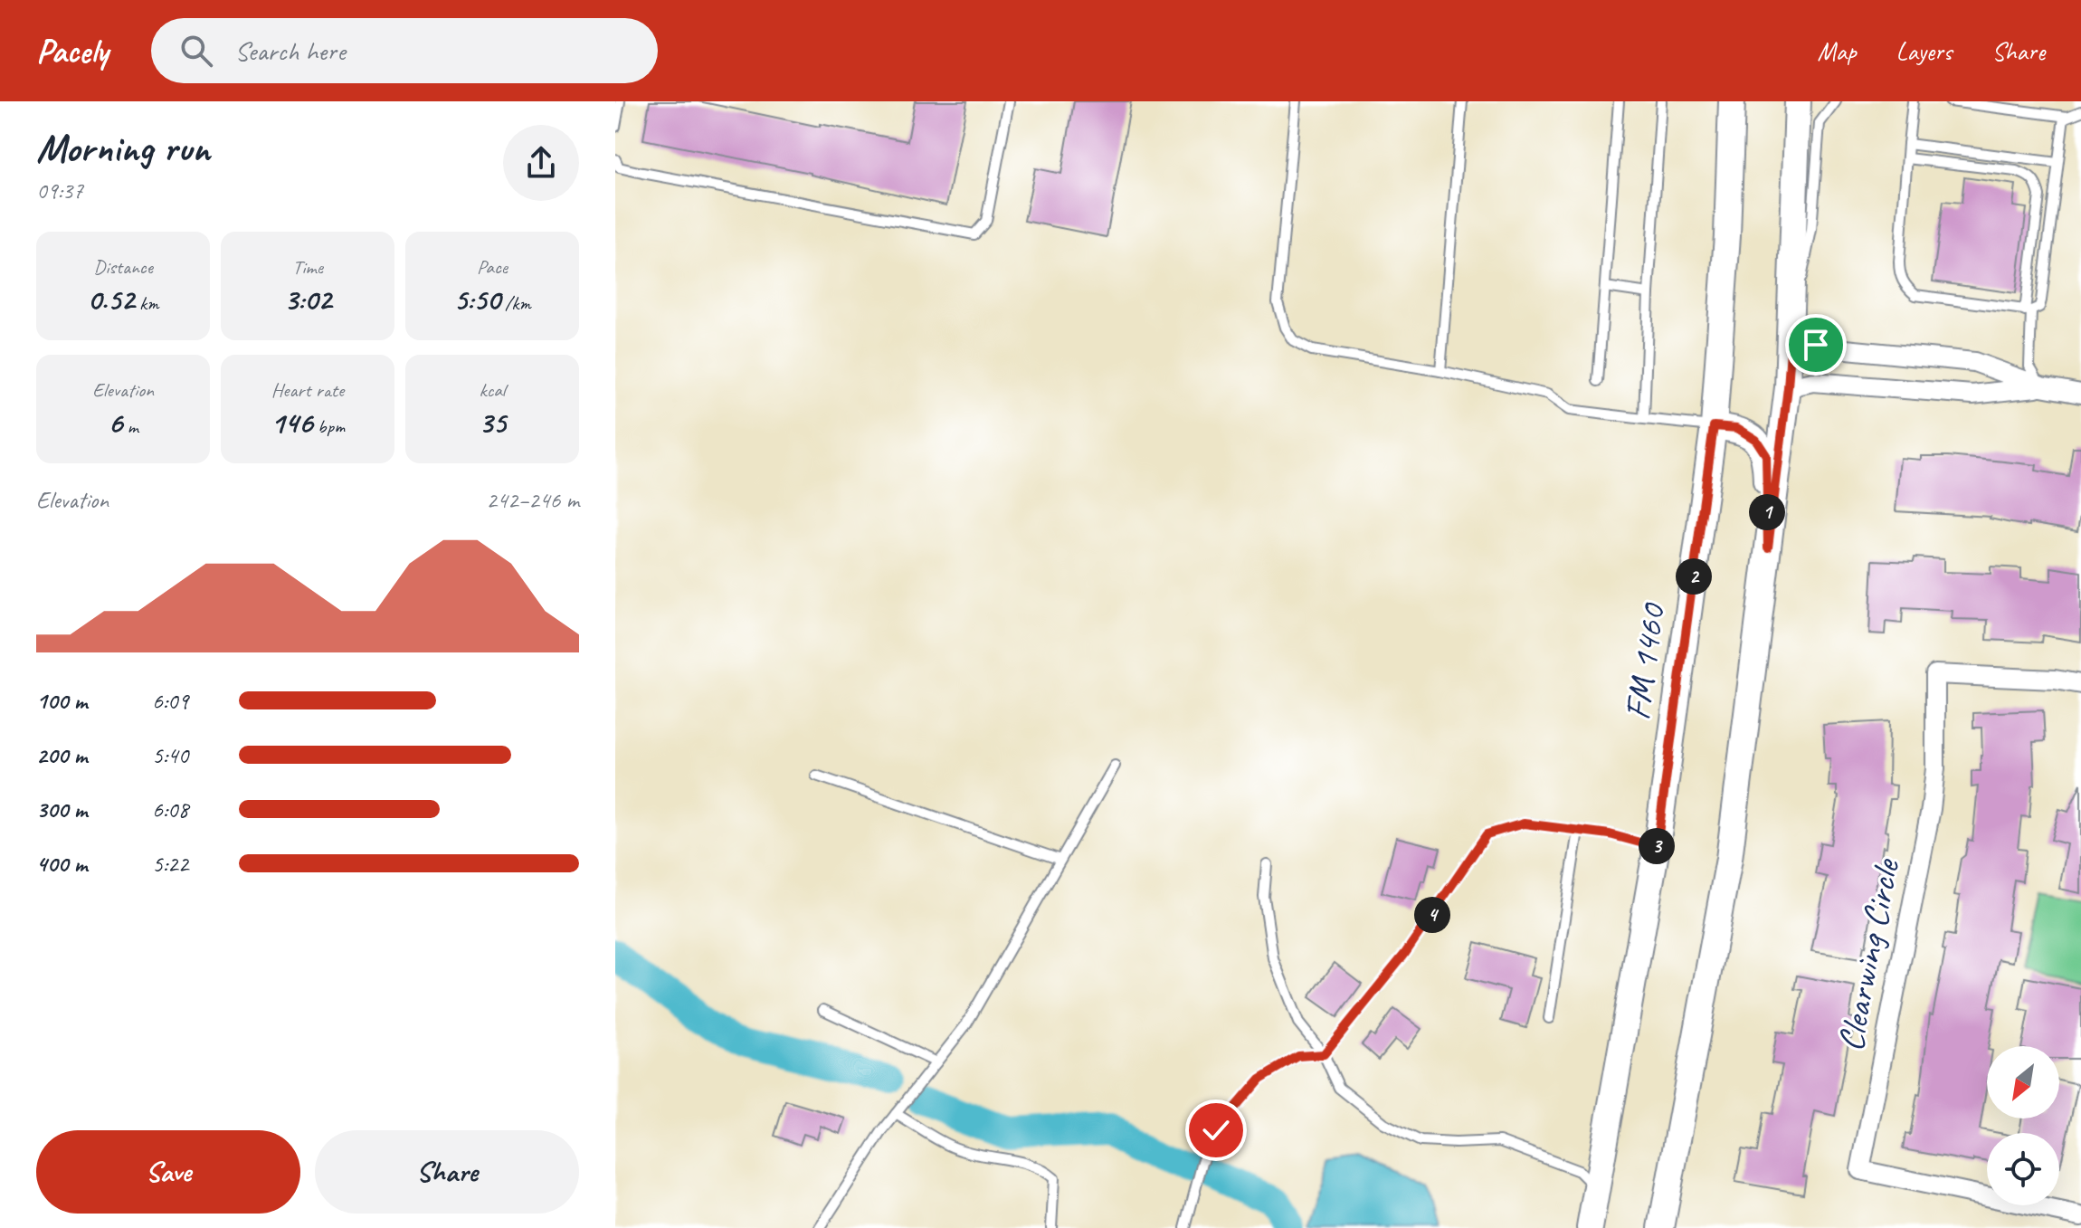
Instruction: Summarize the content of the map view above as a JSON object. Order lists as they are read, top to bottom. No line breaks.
{"streets":{"main road":["FM 1460"],"street":["Clearwing Circle"]},"north":"bottom left","page":{"header":"Pacely","search":"Search here","nav":["Map","Layers","Share"],"heading":["Morning run","09:37"],"stats":[["Distance","0.52 km"],["Time","3:02"],["Pace","5:50 /km"],["Elevation","6 m"],["Heart rate","146 bpm"],["kcal","35"]],"chart":["Elevation","242–246 m"],"pins":["1","2","3","4"],"list":[{"name":"100 m","note":"6:09"},{"name":"200 m","note":"5:40"},{"name":"300 m","note":"6:08"},{"name":"400 m","note":"5:22"}],"buttons":["Save","Share"]}}
